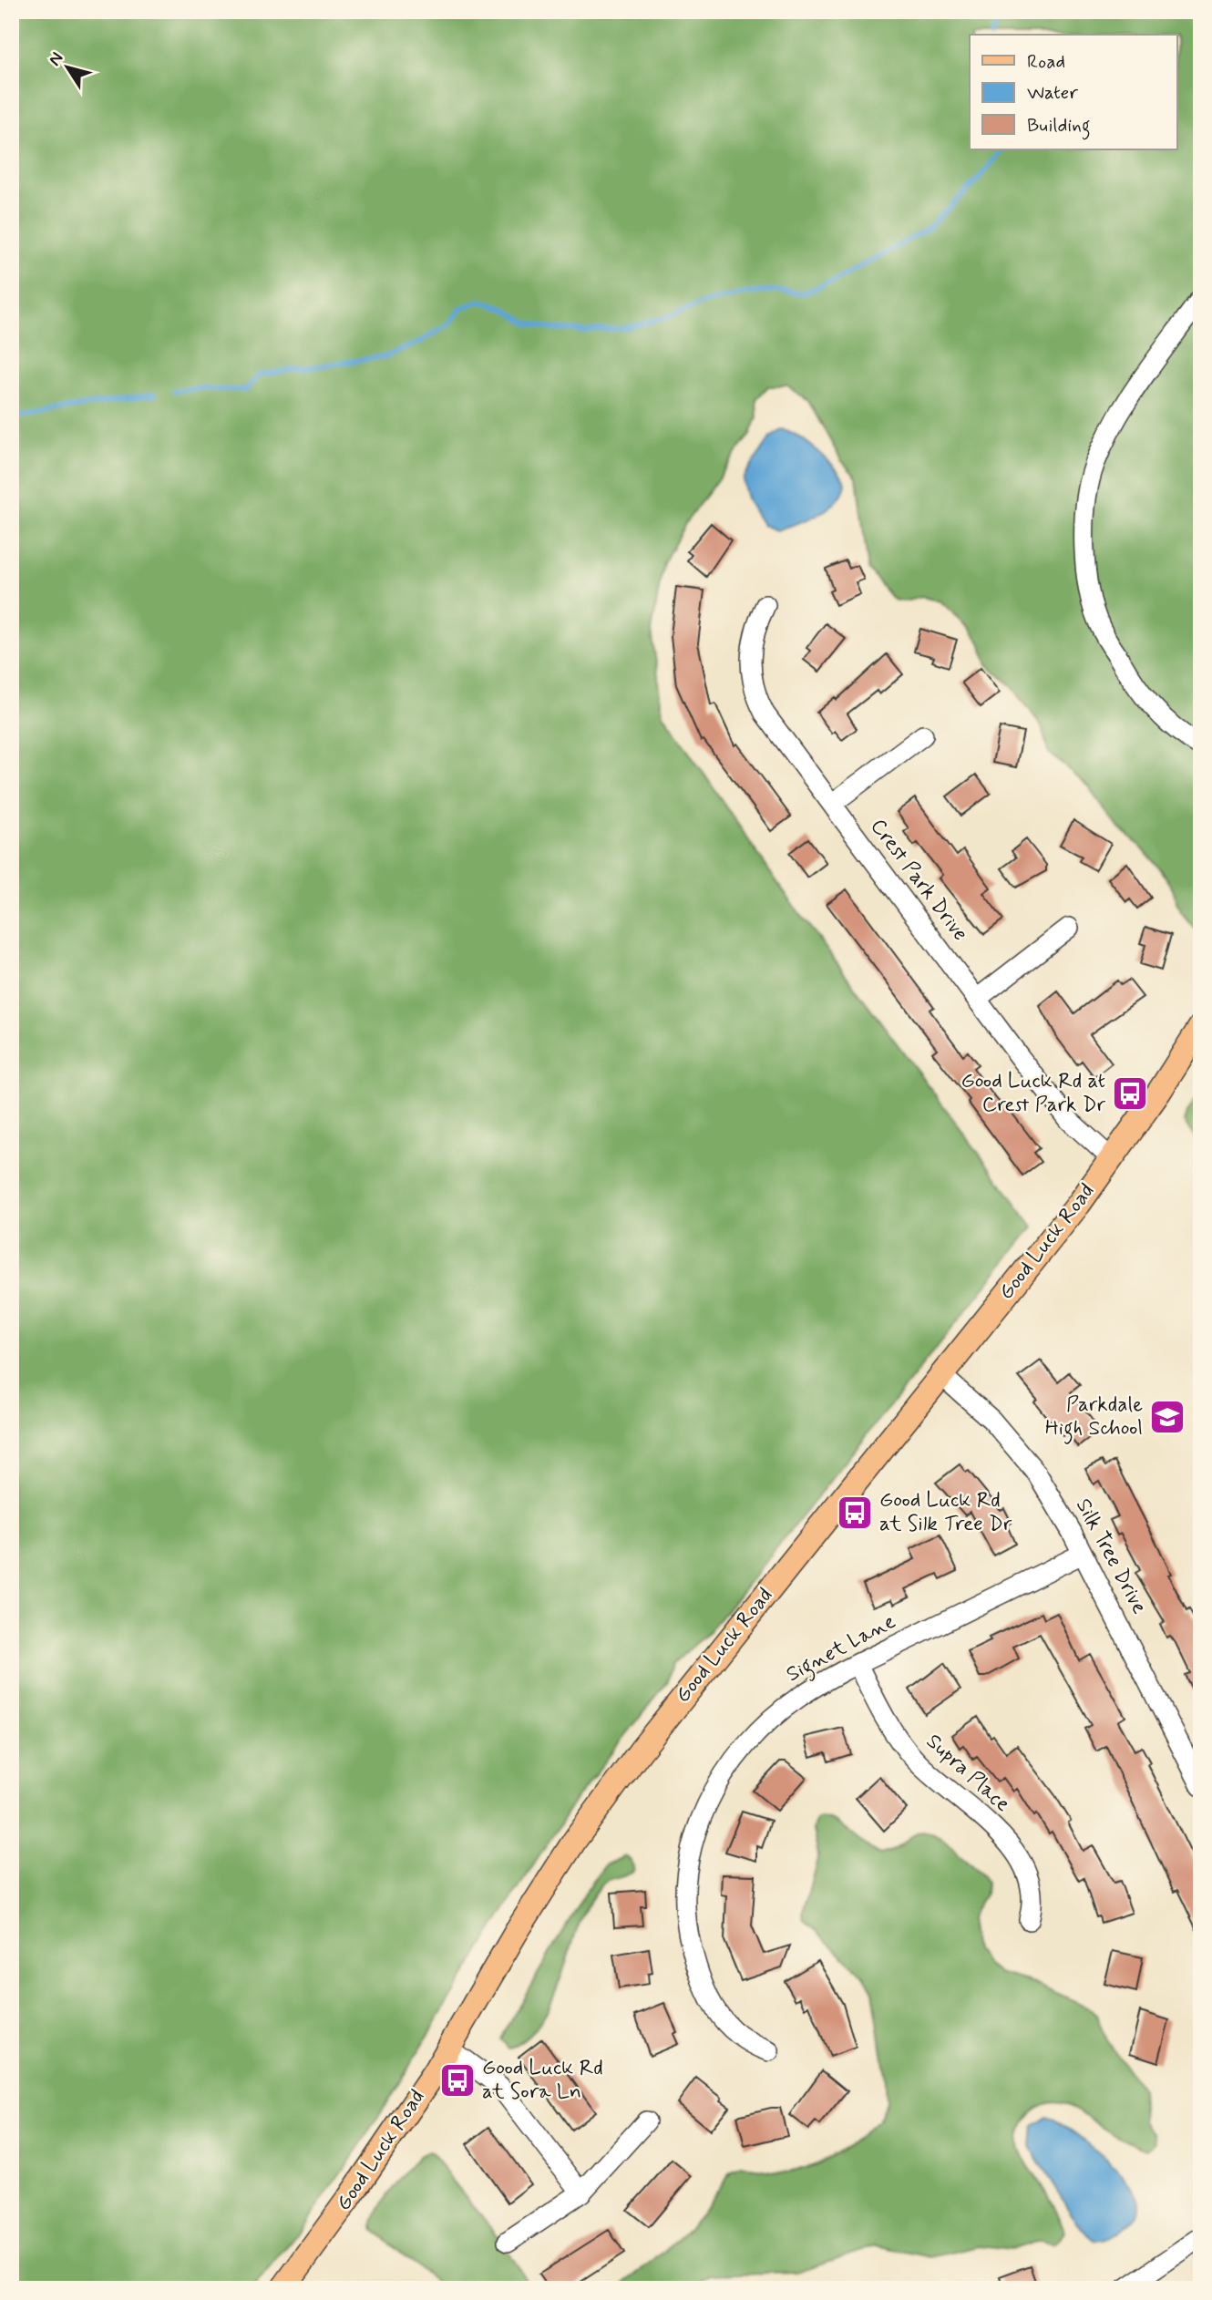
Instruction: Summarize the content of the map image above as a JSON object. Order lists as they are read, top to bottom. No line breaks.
{"streets":{"main road":["Good Luck Road"],"street":["Crest Park Drive","Silk Tree Drive","Signet Lane","Supra Place"]},"crossings":[["Crest Park Drive","Good Luck Road"],["Good Luck Road","Silk Tree Drive"],["Silk Tree Drive","Signet Lane"],["Signet Lane","Supra Place"]],"places":{"bus stop":["Good Luck Rd at Crest Park Dr","Good Luck Rd at Silk Tree Dr","Good Luck Rd at Sora Ln"],"school or university":["Parkdale High School"]},"legend":["Road","Water","Building"],"north":"top left"}
